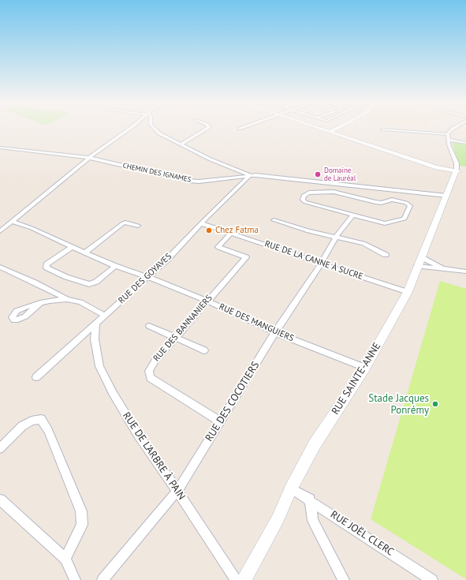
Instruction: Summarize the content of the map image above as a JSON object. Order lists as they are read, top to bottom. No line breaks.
{"streets":{"main road":["RUE SAINTE-ANNE"],"street":["CHEMIN DES IGNAMES","RUE DE LA CANNE À SUCRE","RUE DES GOYAVES","RUE DES MANGUIERS","RUE DES BANNANIERS","RUE DES COCOTIERS","RUE DE L'ARBRE À PAIN","RUE JOËL CLERC"]},"crossings":[["CHEMIN DES IGNAMES","RUE DES GOYAVES"],["CHEMIN DES IGNAMES","RUE SAINTE-ANNE"],["RUE DE LA CANNE À SUCRE","RUE DES GOYAVES"],["RUE DE LA CANNE À SUCRE","RUE DES BANNANIERS"],["RUE DE LA CANNE À SUCRE","RUE SAINTE-ANNE"],["RUE DE LA CANNE À SUCRE","RUE DES COCOTIERS"],["RUE DES GOYAVES","RUE DES MANGUIERS"],["RUE DES GOYAVES","RUE DE L'ARBRE À PAIN"],["RUE DES MANGUIERS","RUE DES BANNANIERS"],["RUE DES MANGUIERS","RUE SAINTE-ANNE"],["RUE DES MANGUIERS","RUE DES COCOTIERS"],["RUE DES BANNANIERS","RUE DES COCOTIERS"],["RUE SAINTE-ANNE","RUE JOËL CLERC"],["RUE DES COCOTIERS","RUE DE L'ARBRE À PAIN"]],"places":["Domaine de Lauréal","Chez Fatma","Stade Jacques Ponrémy"]}
